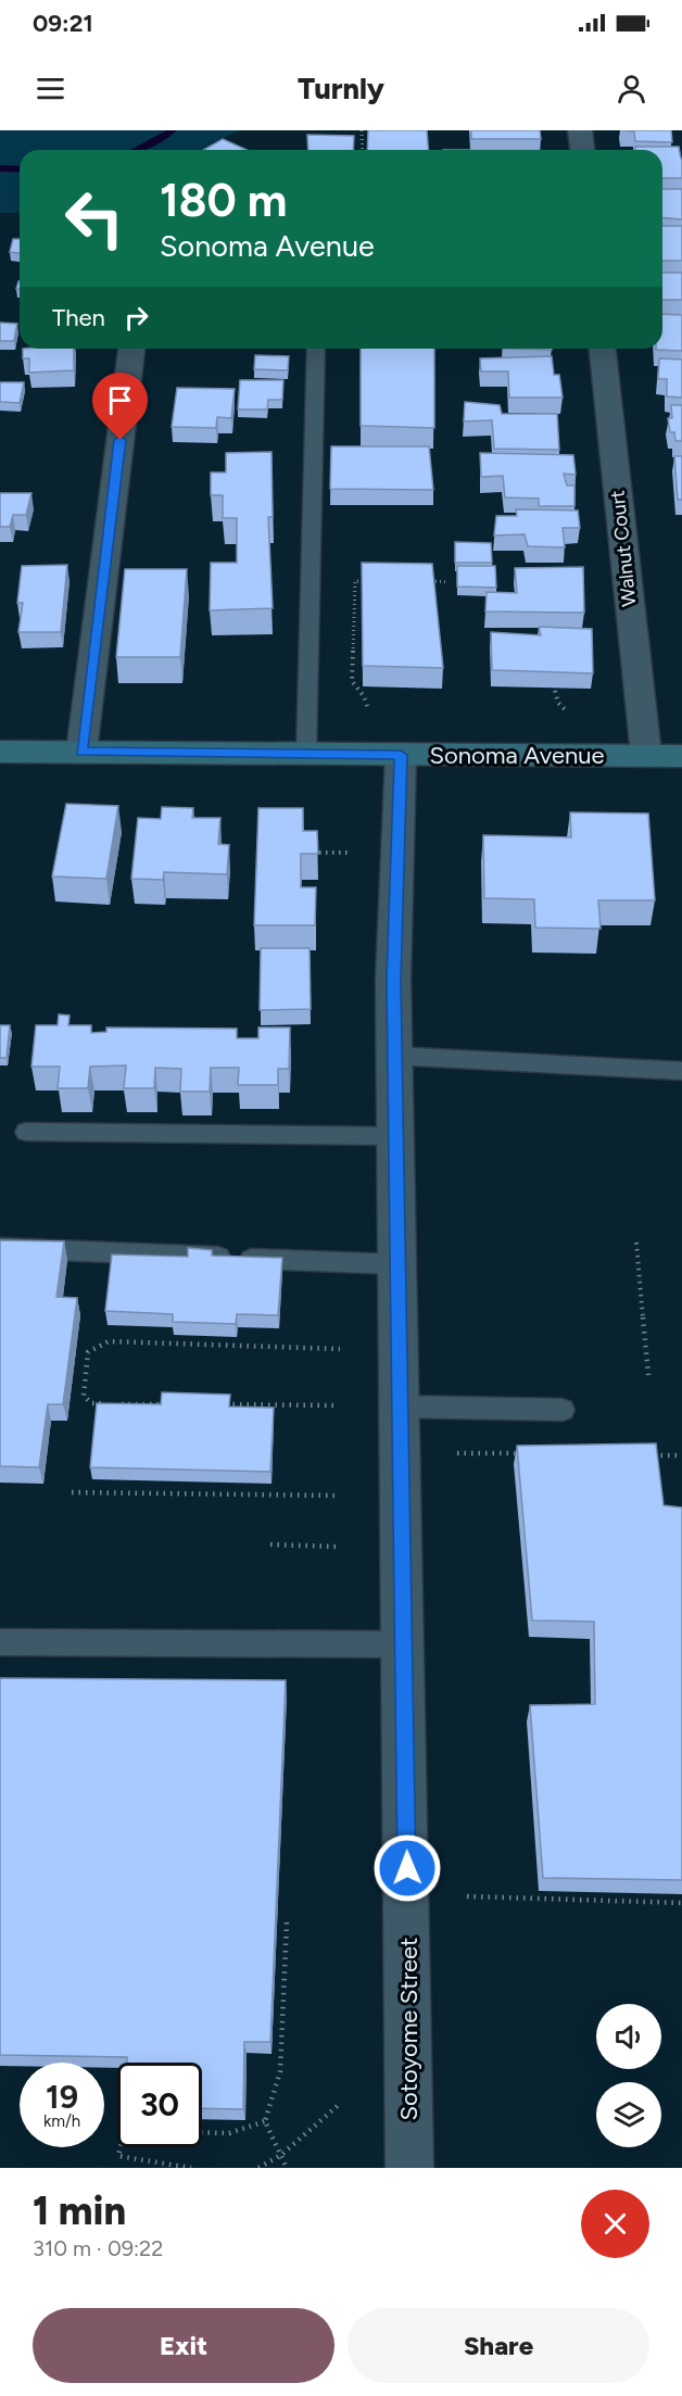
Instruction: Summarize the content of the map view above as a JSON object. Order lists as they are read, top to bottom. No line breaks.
{"streets":{"street":["Walnut Court","Sonoma Avenue","Sotoyome Street"]},"crossings":[["Walnut Court","Sonoma Avenue"],["Sonoma Avenue","Sotoyome Street"]],"page":{"status":"09:21","header":"Turnly","turn":["180 m","Sonoma Avenue"],"then":"Then","speed":"19 km/h","limit":"30","heading":["1 min","310 m · 09:22"],"buttons":["Exit","Share"]}}
